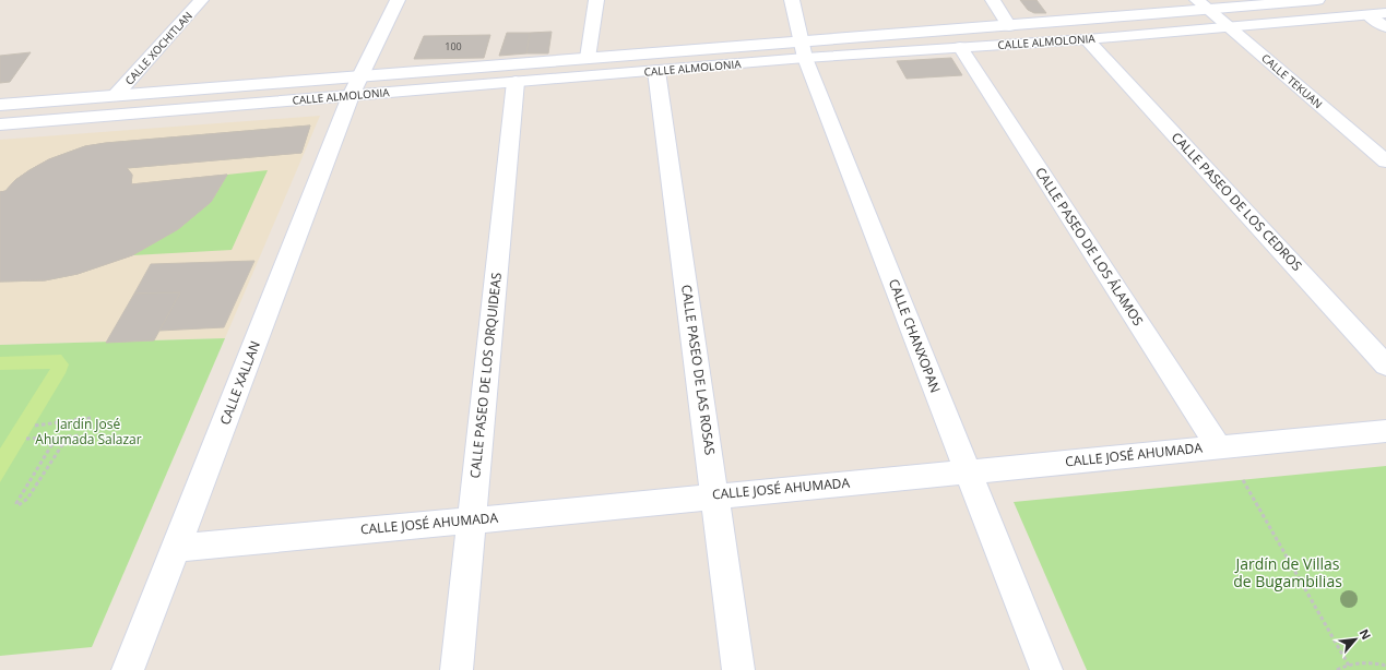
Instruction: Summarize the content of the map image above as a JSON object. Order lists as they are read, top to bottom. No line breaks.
{"streets":{"street":["CALLE ALMOLONIA","CALLE XOCHITLAN","CALLE TEKUAN","CALLE PASEO DE LOS CEDROS","CALLE PASEO DE LOS ÁLAMOS","CALLE CHANXOPAN","CALLE PASEO DE LAS ROSAS","CALLE PASEO DE LOS ORQUIDEAS","CALLE XALLAN","CALLE JOSÉ AHUMADA"]},"crossings":[["CALLE ALMOLONIA","CALLE XOCHITLAN"],["CALLE ALMOLONIA","CALLE TEKUAN"],["CALLE ALMOLONIA","CALLE PASEO DE LOS CEDROS"],["CALLE ALMOLONIA","CALLE PASEO DE LOS ÁLAMOS"],["CALLE ALMOLONIA","CALLE CHANXOPAN"],["CALLE ALMOLONIA","CALLE PASEO DE LAS ROSAS"],["CALLE ALMOLONIA","CALLE PASEO DE LOS ORQUIDEAS"],["CALLE ALMOLONIA","CALLE XALLAN"],["CALLE PASEO DE LOS ÁLAMOS","CALLE JOSÉ AHUMADA"],["CALLE CHANXOPAN","CALLE JOSÉ AHUMADA"],["CALLE PASEO DE LAS ROSAS","CALLE JOSÉ AHUMADA"],["CALLE PASEO DE LOS ORQUIDEAS","CALLE JOSÉ AHUMADA"],["CALLE XALLAN","CALLE JOSÉ AHUMADA"]],"parks":["Jardín José Ahumada Salazar","Jardín de Villas de Bugambilias"],"house_numbers":["100"],"north":"top right"}
